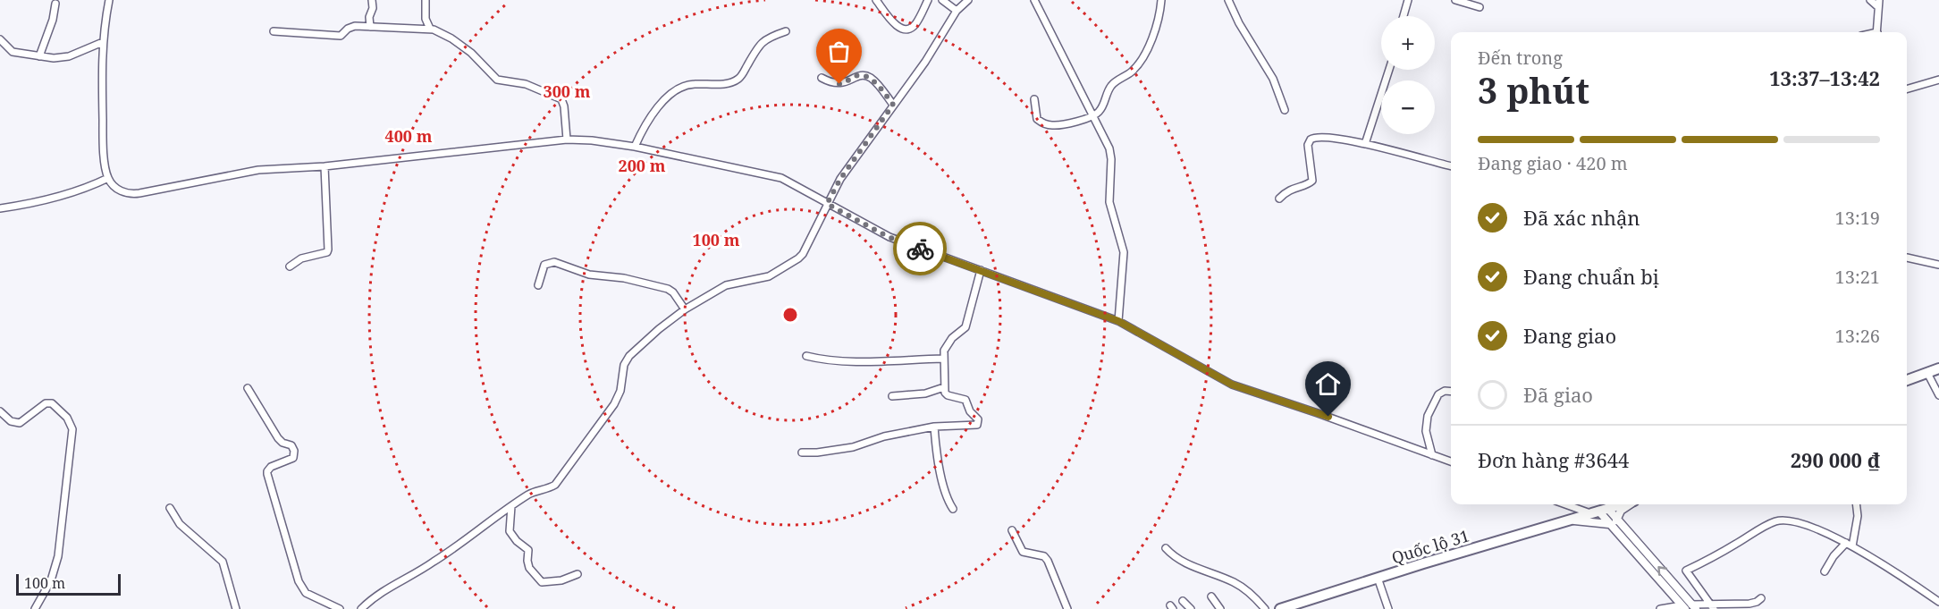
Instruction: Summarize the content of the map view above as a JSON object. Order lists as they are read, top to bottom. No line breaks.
{"streets":{"highway":["Quốc lộ 31"]},"scale_bar":"100 m","page":{"map_buttons":["+","−"],"heading":["3 phút","Đến trong","13:37–13:42"],"panel":["Đơn hàng #3644","290 000 ₫"],"bar":"Đang giao · 420 m","list":[["Đã xác nhận","13:19"],["Đang chuẩn bị","13:21"],["Đang giao","13:26"],"Đã giao"],"scale":"100 m"},"rings":["300 m","400 m","200 m","100 m"]}
